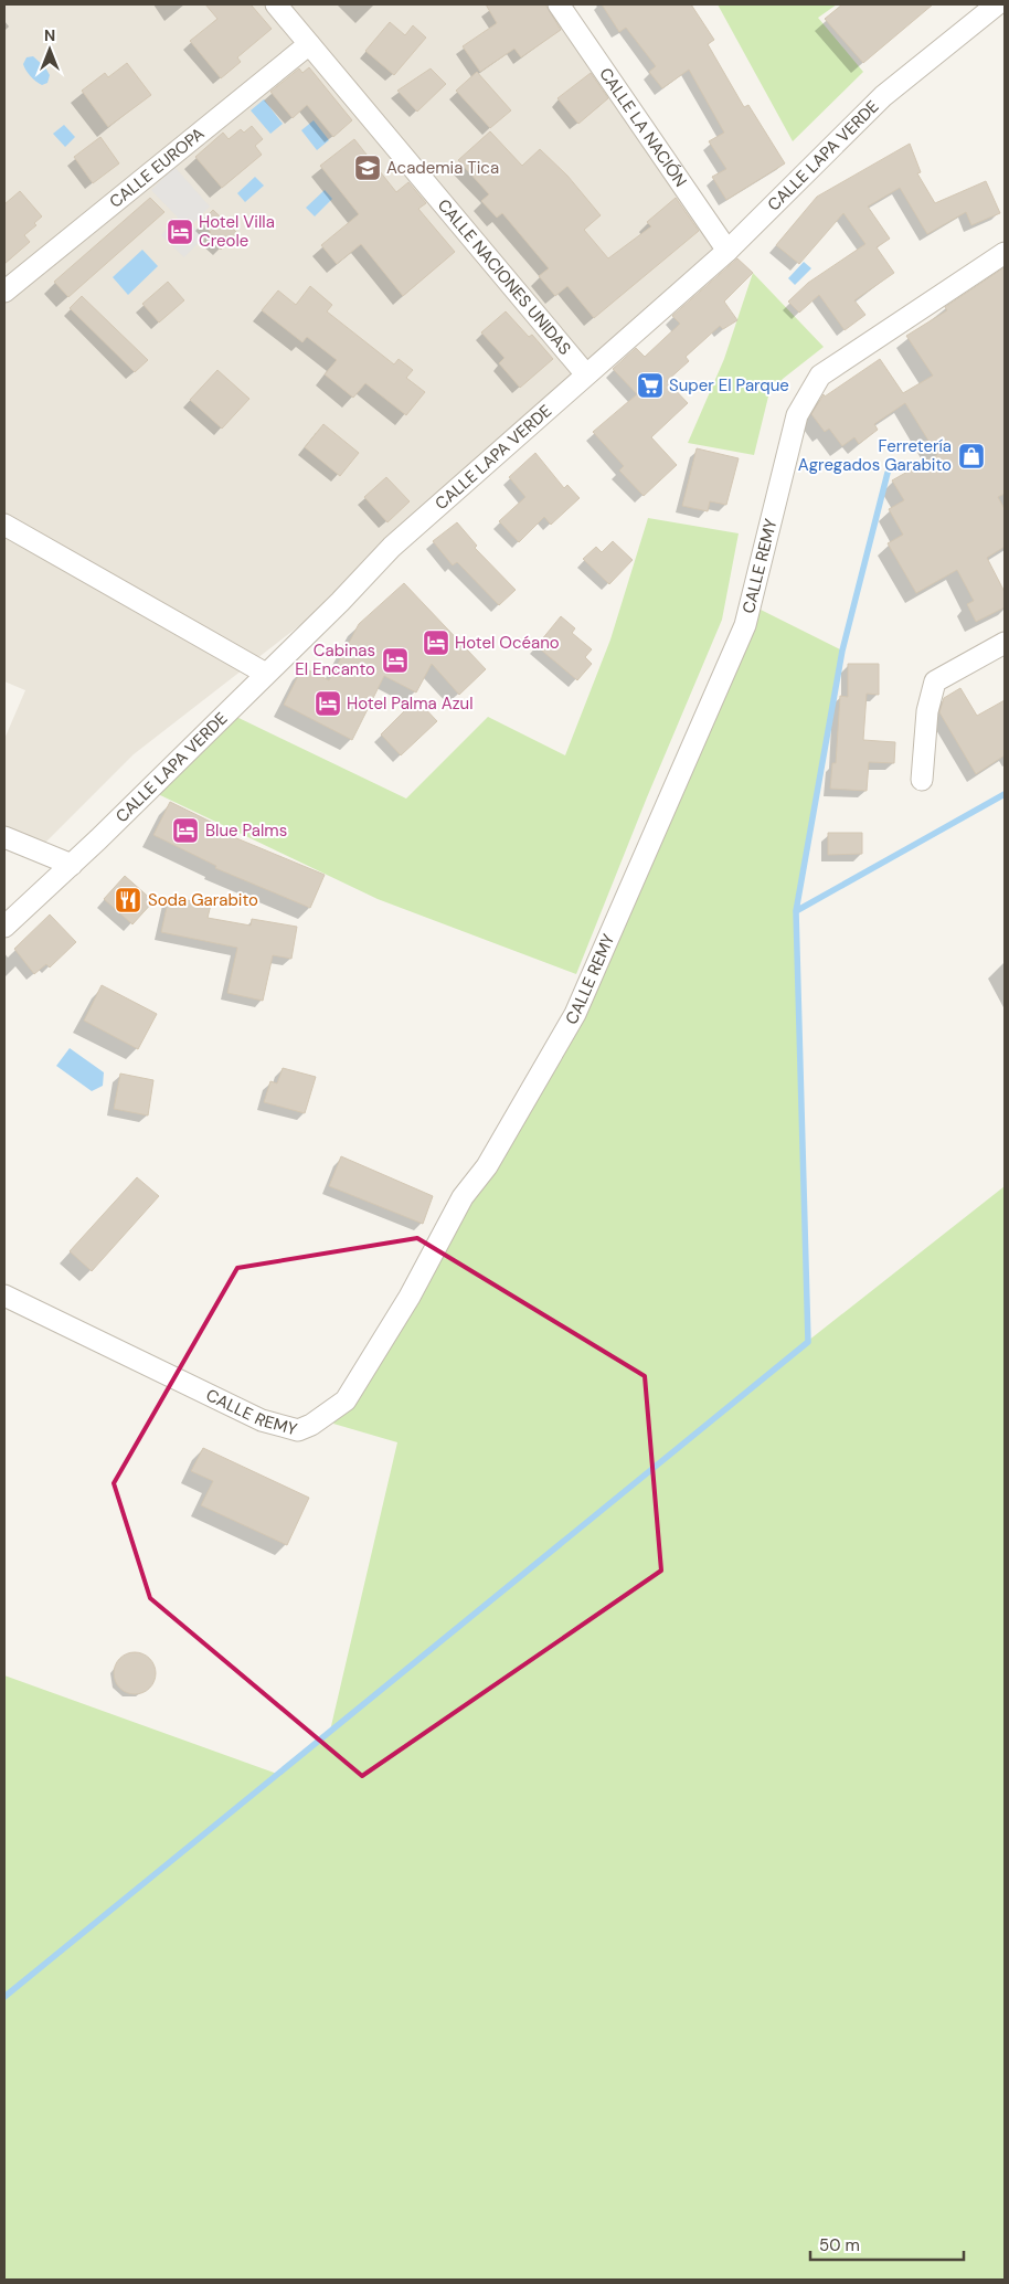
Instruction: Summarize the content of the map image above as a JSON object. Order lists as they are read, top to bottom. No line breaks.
{"streets":{"street":["CALLE LA NACIÓN","CALLE LAPA VERDE","CALLE EUROPA","CALLE NACIONES UNIDAS","CALLE REMY"]},"crossings":[["CALLE LA NACIÓN","CALLE LAPA VERDE"],["CALLE LAPA VERDE","CALLE NACIONES UNIDAS"],["CALLE EUROPA","CALLE NACIONES UNIDAS"]],"places":{"school or university":["Academia Tica"],"hotel":["Hotel Villa Creole","Hotel Océano","Cabinas El Encanto","Hotel Palma Azul","Blue Palms"],"supermarket":["Super El Parque"],"shop":["Ferretería Agregados Garabito"],"restaurant":["Soda Garabito"]},"scale_bar":"50 m","north":"top"}
